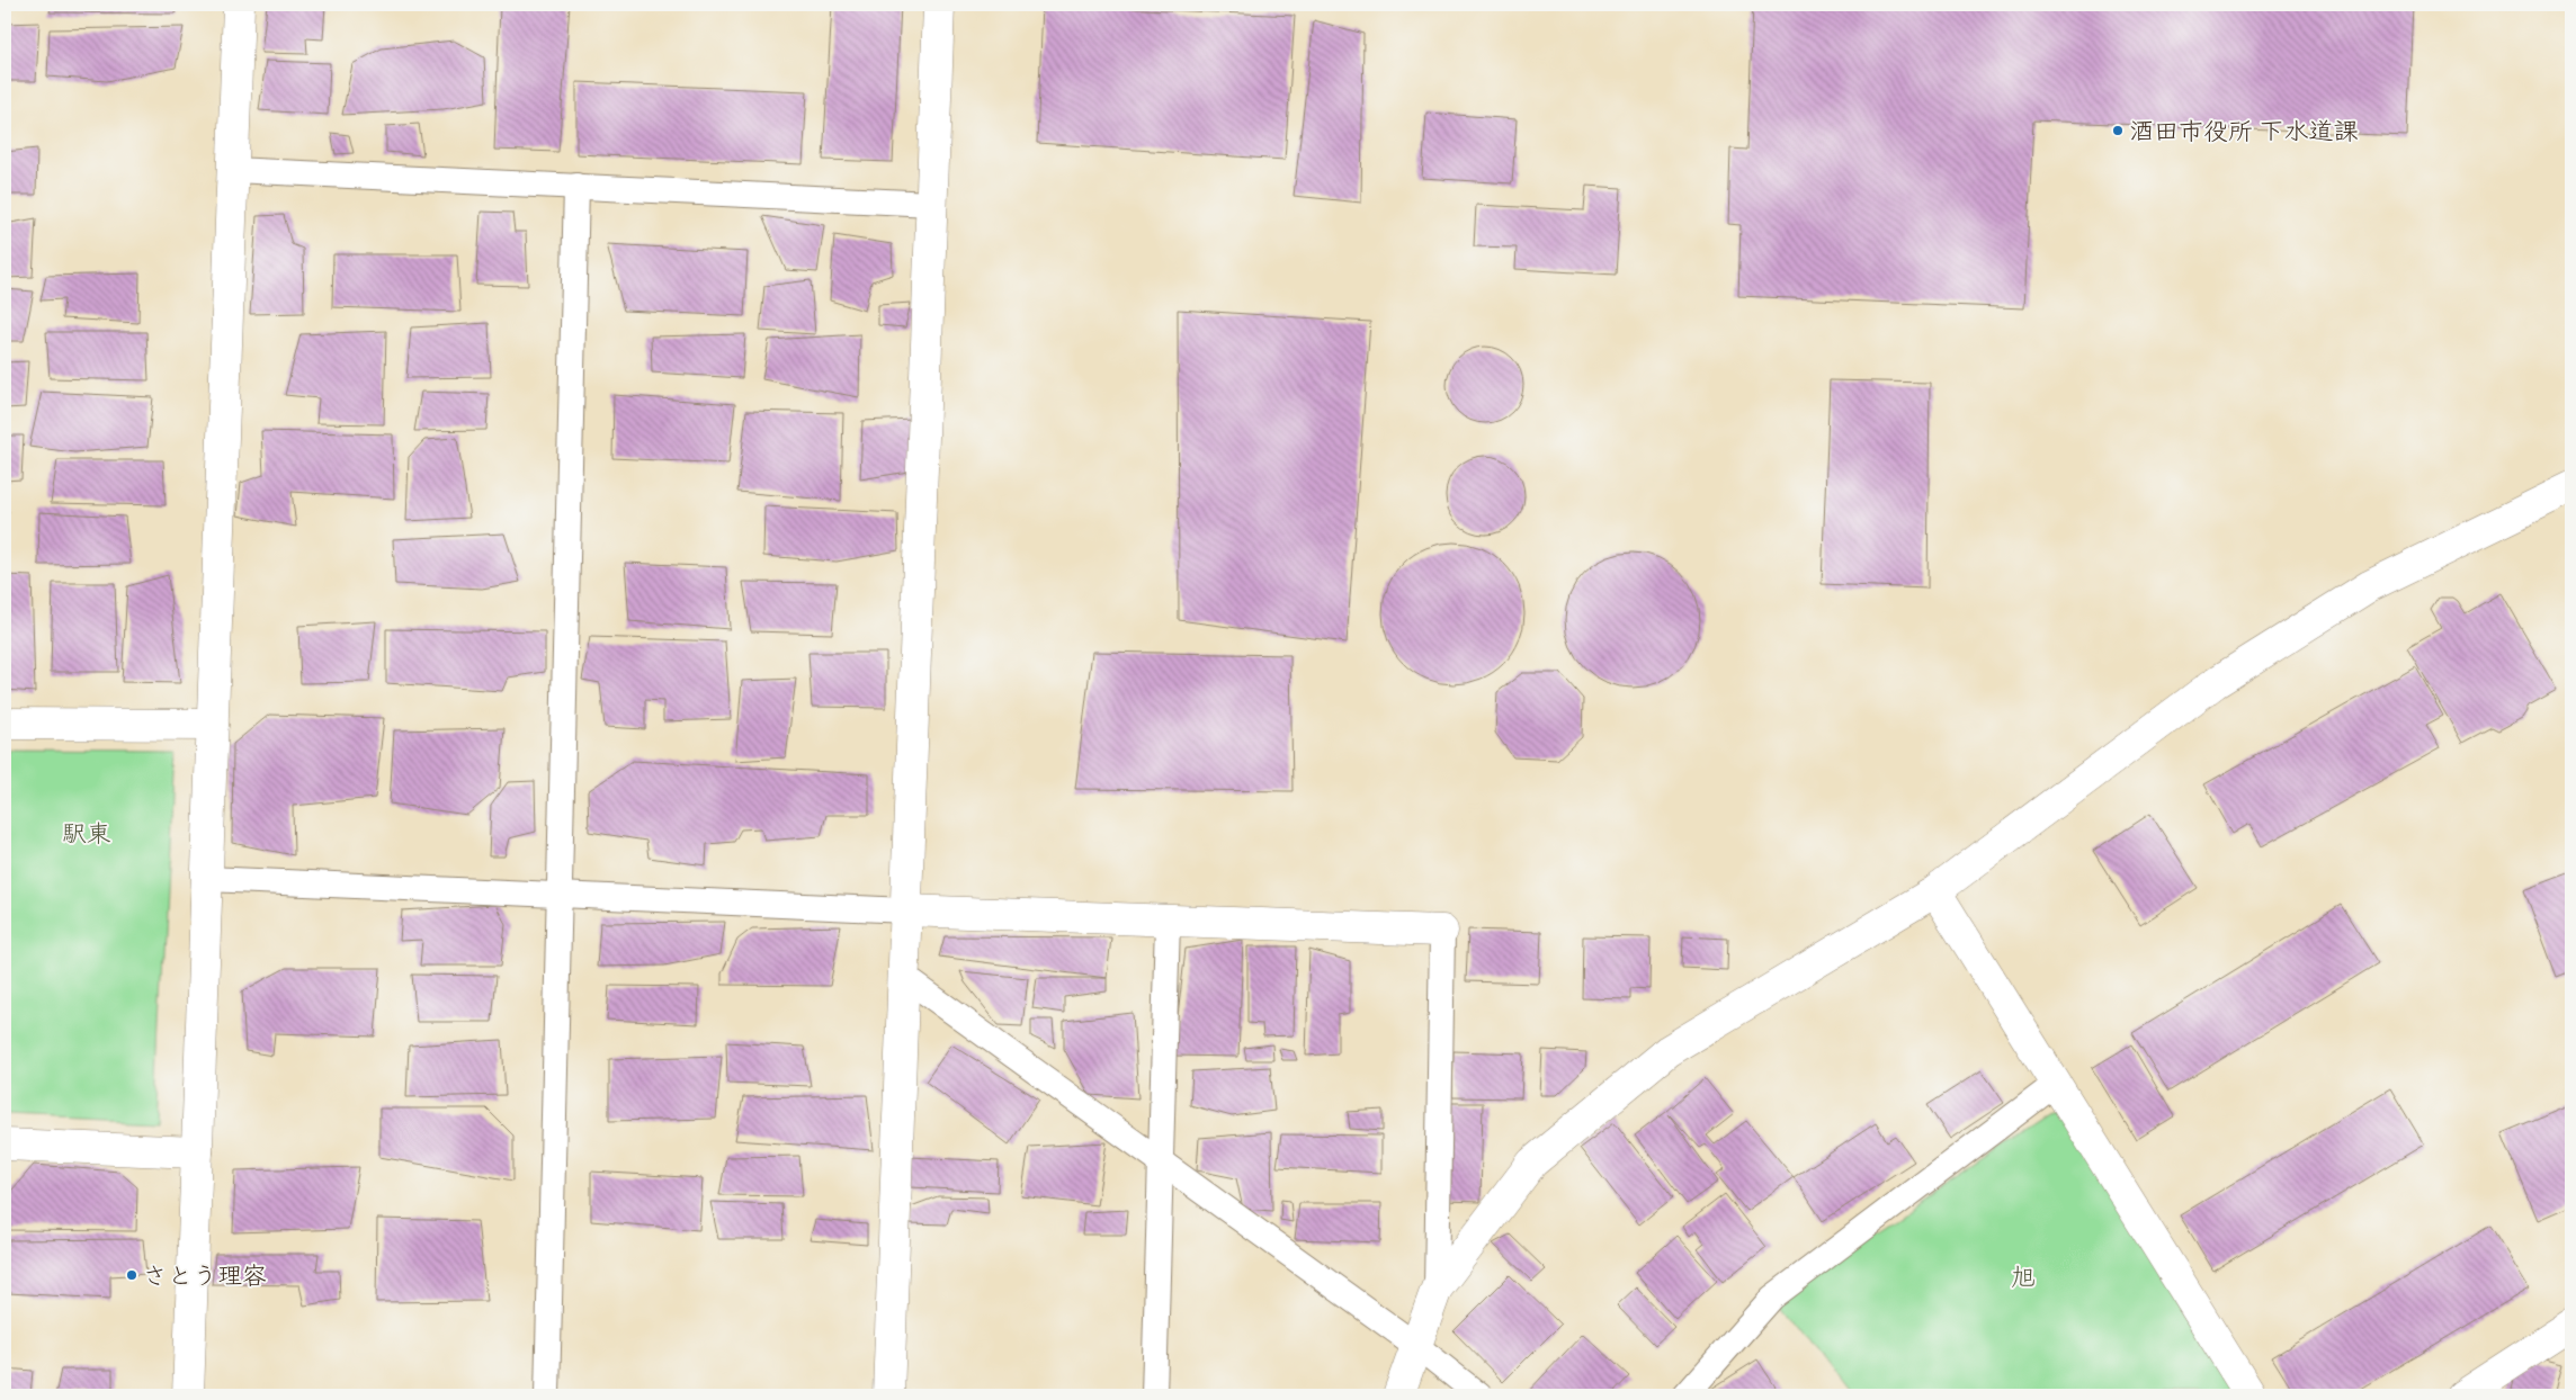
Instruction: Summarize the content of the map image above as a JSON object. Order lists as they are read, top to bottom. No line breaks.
{"parks":["駅東","旭"],"places":["酒田市役所 下水道課","さとう理容"]}
